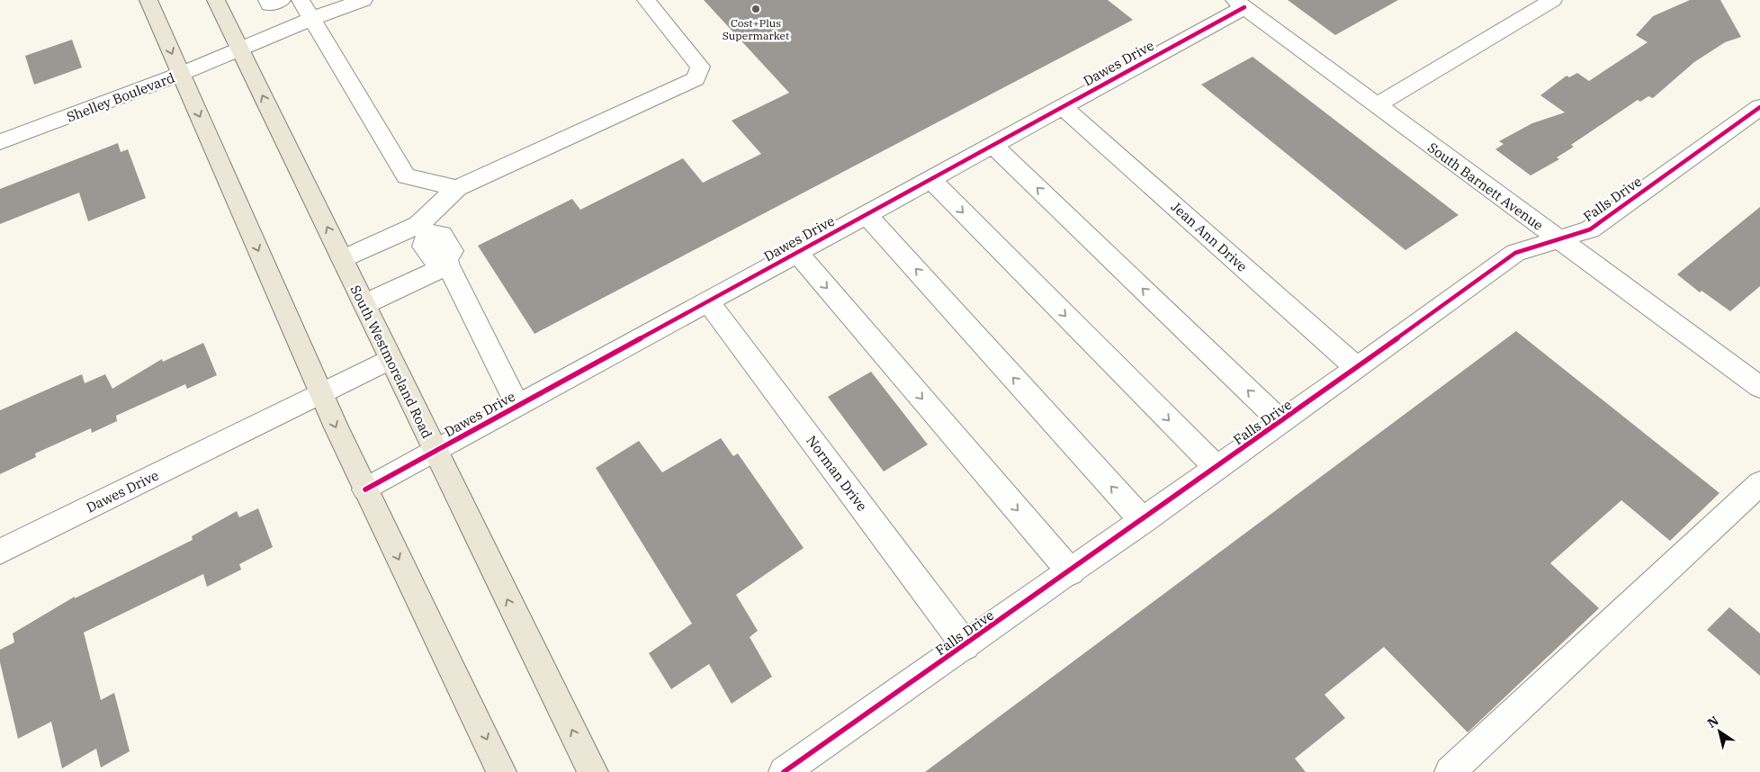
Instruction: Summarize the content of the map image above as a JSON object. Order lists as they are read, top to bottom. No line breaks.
{"streets":{"main road":["South Westmoreland Road"],"street":["Dawes Drive","Shelley Boulevard","South Barnett Avenue","Falls Drive","Jean Ann Drive","Norman Drive"]},"crossings":[["Dawes Drive","South Barnett Avenue"],["Dawes Drive","Jean Ann Drive"],["Dawes Drive","South Westmoreland Road"],["Dawes Drive","Norman Drive"],["Shelley Boulevard","South Westmoreland Road"],["South Barnett Avenue","Falls Drive"],["Falls Drive","Jean Ann Drive"],["Falls Drive","Norman Drive"]],"places":["Cost+Plus Supermarket"],"north":"top left"}
